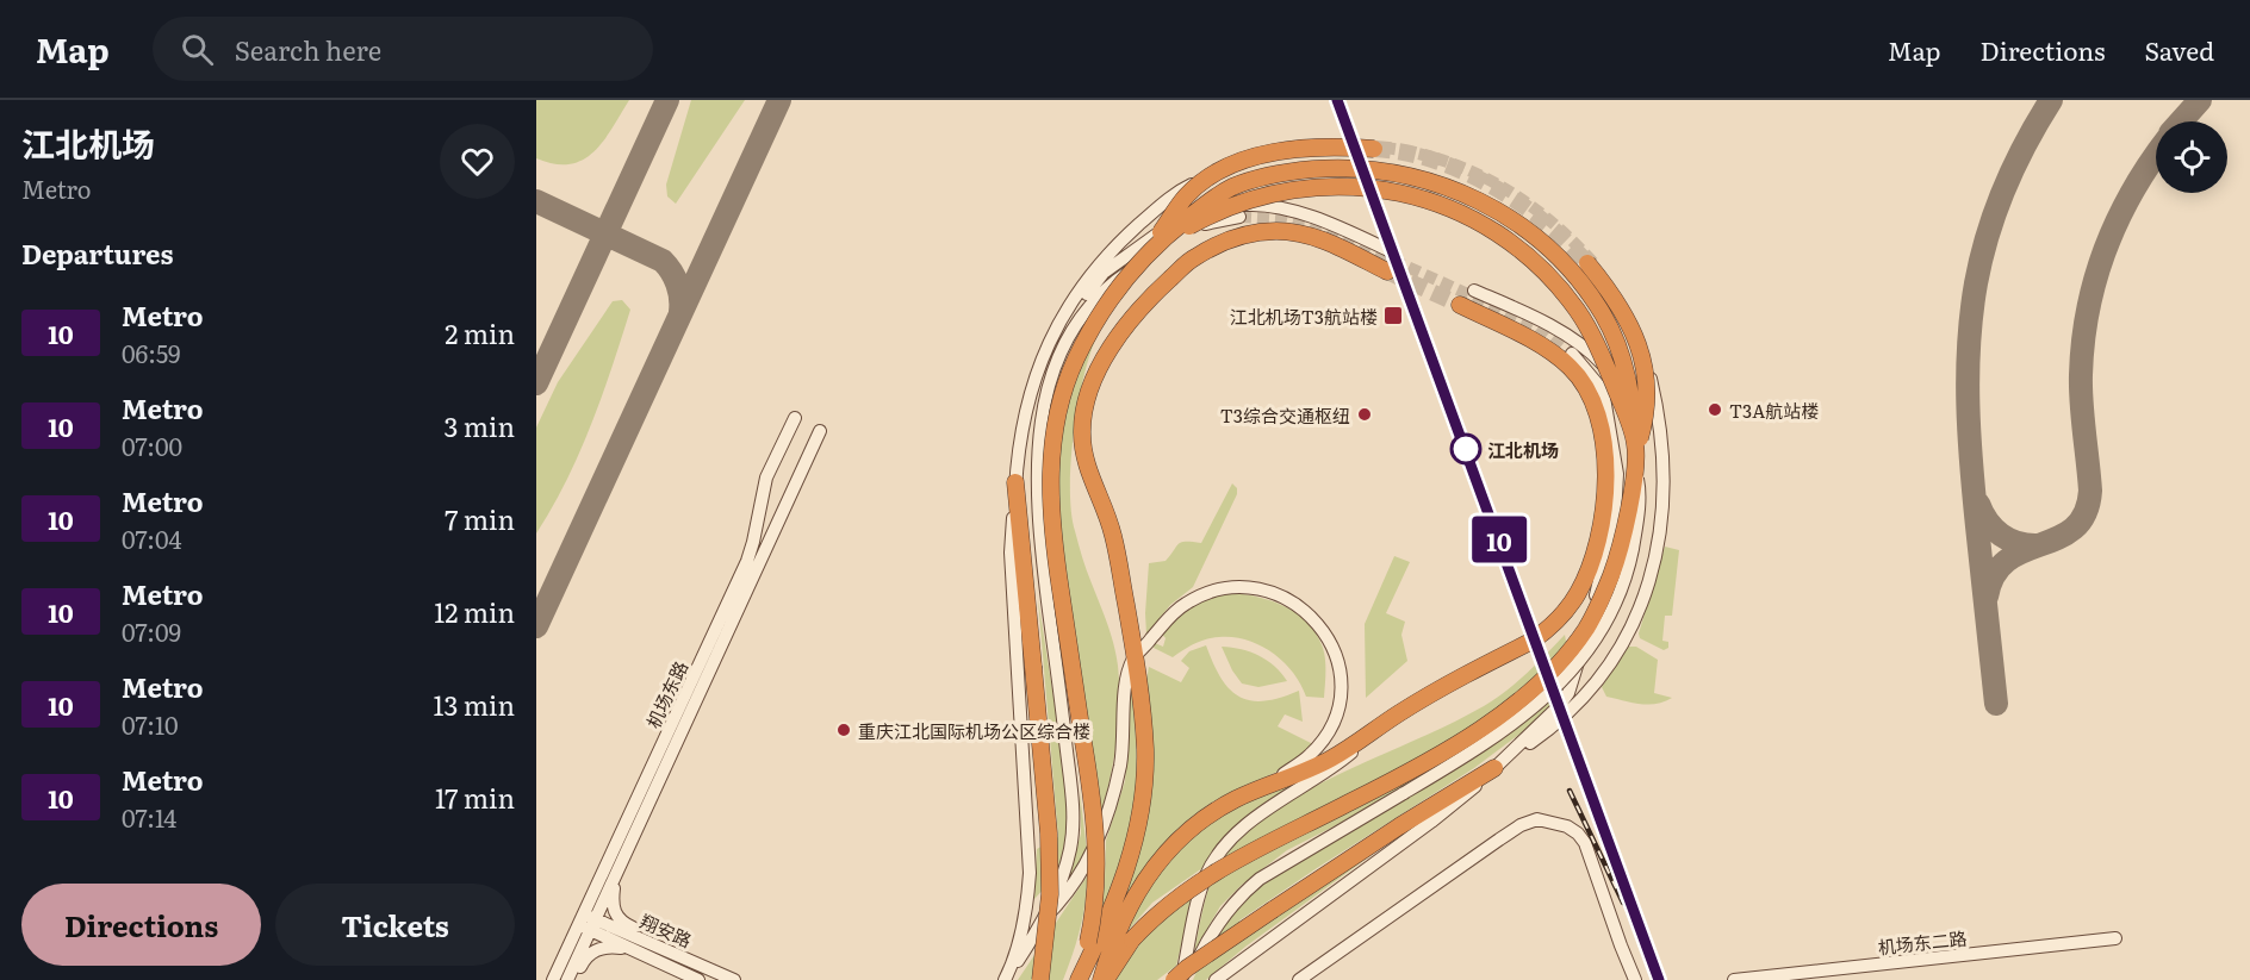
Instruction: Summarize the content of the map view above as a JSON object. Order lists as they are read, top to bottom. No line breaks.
{"streets":{"main road":["机场东路","翔安路","机场东二路"]},"crossings":[["机场东路","翔安路"]],"places":{"transit":["江北机场T3航站楼"],"other":["T3A航站楼","T3综合交通枢纽","江北机场","重庆江北国际机场公区综合楼"]},"lines":["metro line 10"],"page":{"header":"Map","search":"Search here","nav":["Map","Directions","Saved"],"heading":[["江北机场","Metro"],"Departures"],"on_map":"10","list":[{"mark":"10","name":"Metro","note":"06:59","value":"2 min"},{"mark":"10","name":"Metro","note":"07:00","value":"3 min"},{"mark":"10","name":"Metro","note":"07:04","value":"7 min"},{"mark":"10","name":"Metro","note":"07:09","value":"12 min"},{"mark":"10","name":"Metro","note":"07:10","value":"13 min"},{"mark":"10","name":"Metro","note":"07:14","value":"17 min"}],"buttons":["Directions","Tickets"]}}
